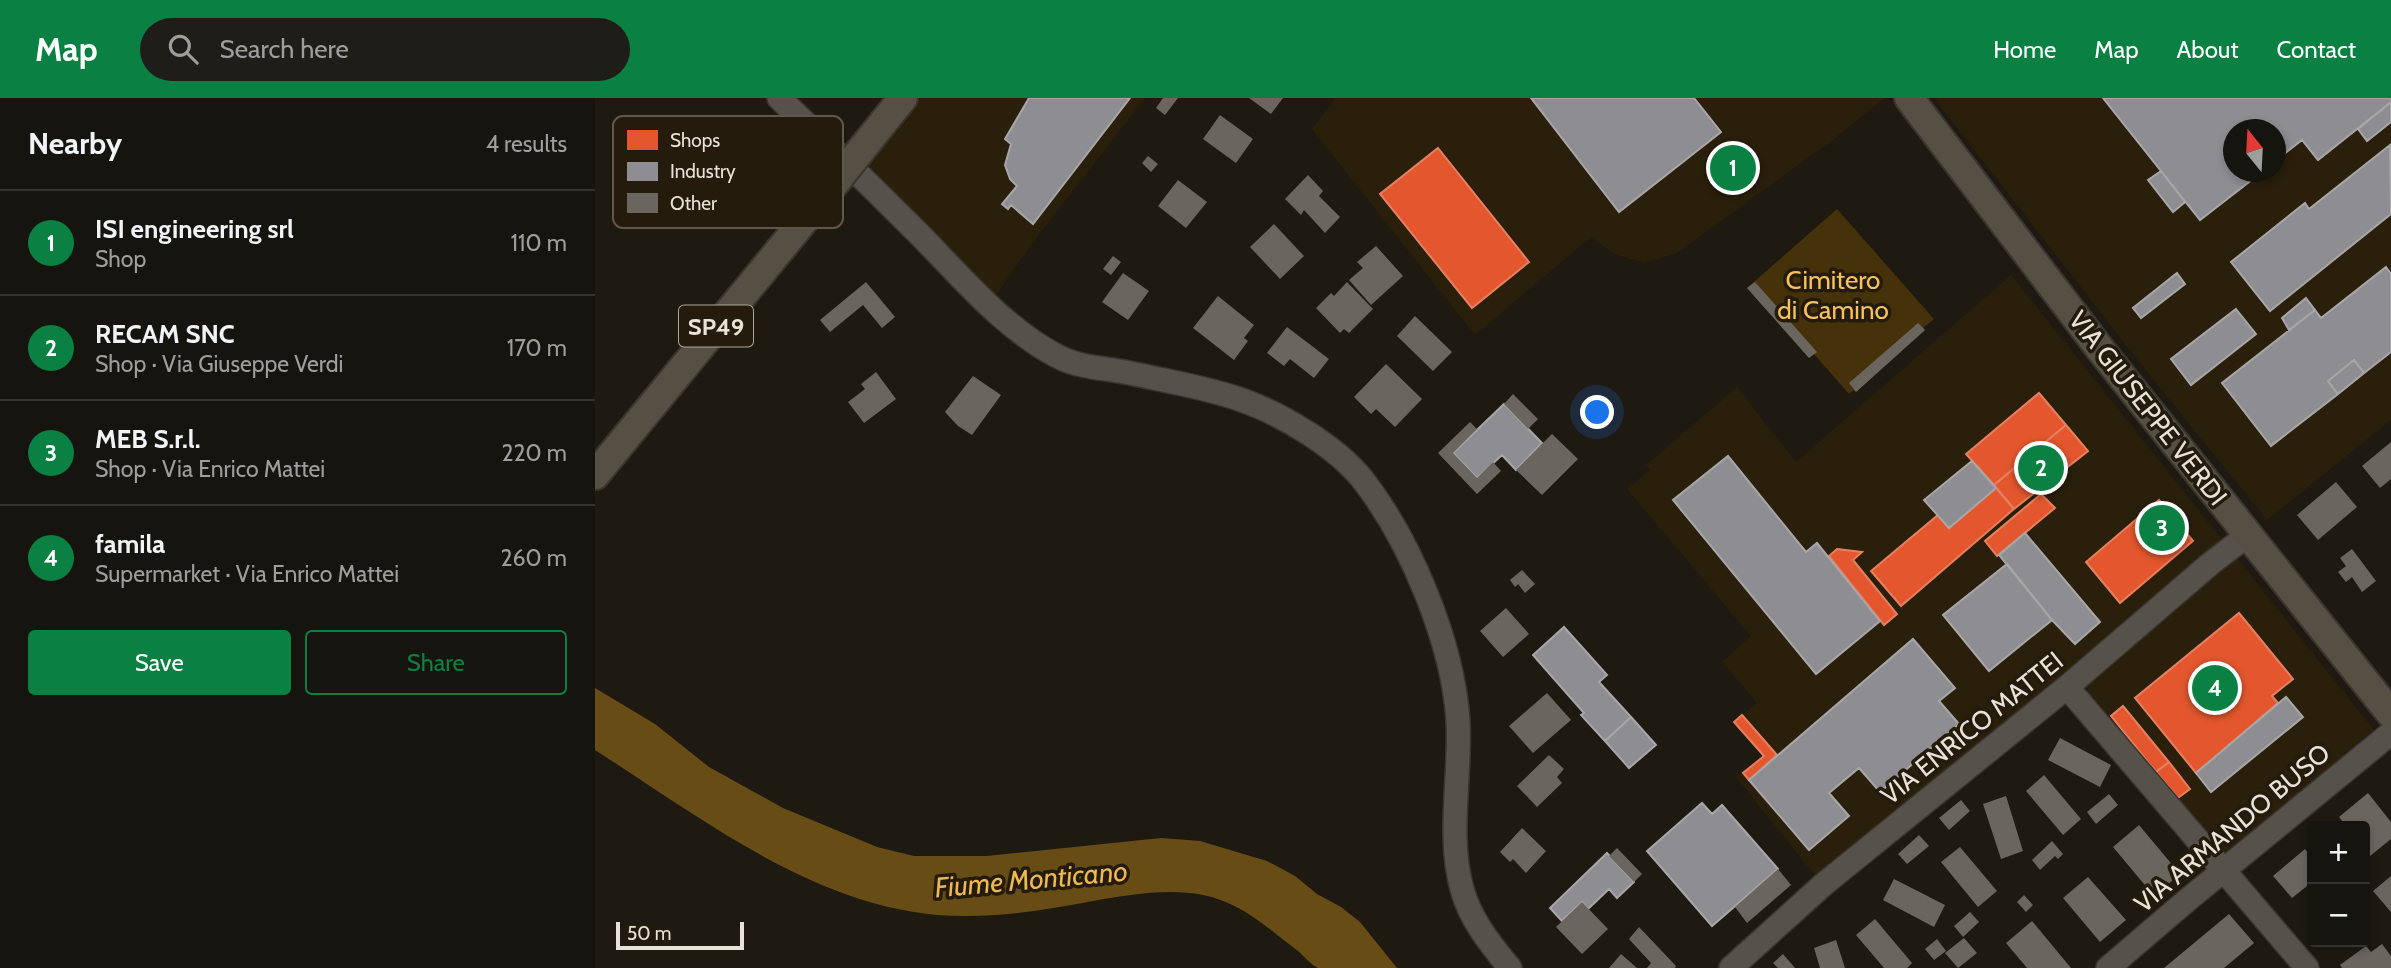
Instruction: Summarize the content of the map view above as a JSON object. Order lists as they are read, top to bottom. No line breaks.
{"streets":{"main road":["SP49","VIA GIUSEPPE VERDI"],"street":["VIA ENRICO MATTEI","VIA ARMANDO BUSO"]},"crossings":[["VIA GIUSEPPE VERDI","VIA ENRICO MATTEI"]],"water":["Fiume Monticano"],"parks":["Cimitero di Camino"],"legend":["Shops","Industry","Other"],"scale_bar":"50 m","north":"top","page":{"header":"Map","search":"Search here","nav":["Home","Map","About","Contact"],"heading":["Nearby","4 results"],"pins":["1","2","3","4"],"list":[{"mark":"1","name":"ISI engineering srl","note":"Shop","value":"110 m"},{"mark":"2","name":"RECAM SNC","note":"Shop · Via Giuseppe Verdi","value":"170 m"},{"mark":"3","name":"MEB S.r.l.","note":"Shop · Via Enrico Mattei","value":"220 m"},{"mark":"4","name":"famila","note":"Supermarket · Via Enrico Mattei","value":"260 m"}],"buttons":["Save","Share"],"map_buttons":["+","−"],"scale":"50 m"}}
